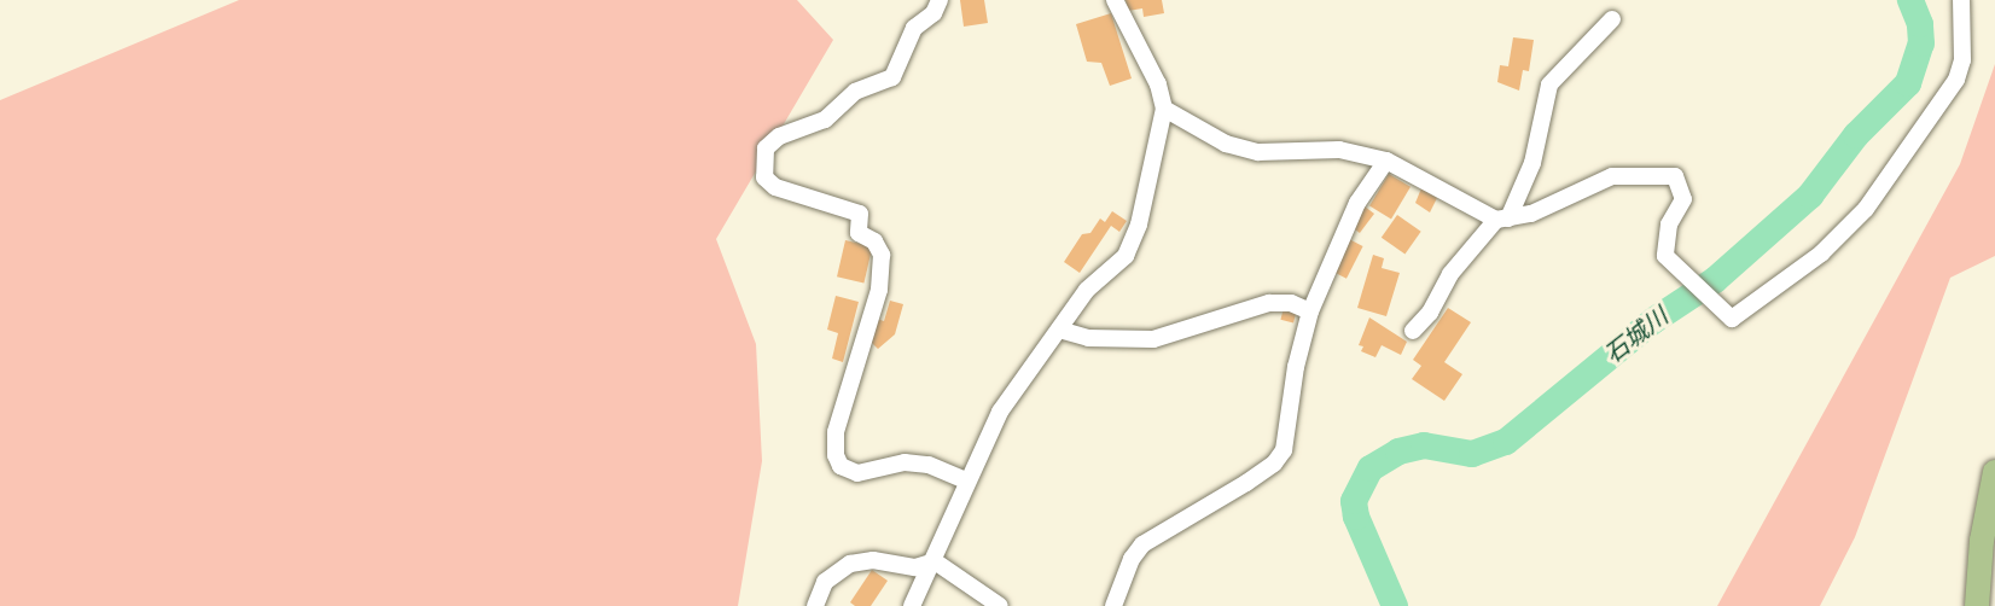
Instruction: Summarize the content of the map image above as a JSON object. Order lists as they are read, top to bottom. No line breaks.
{"water":["石城川"]}
